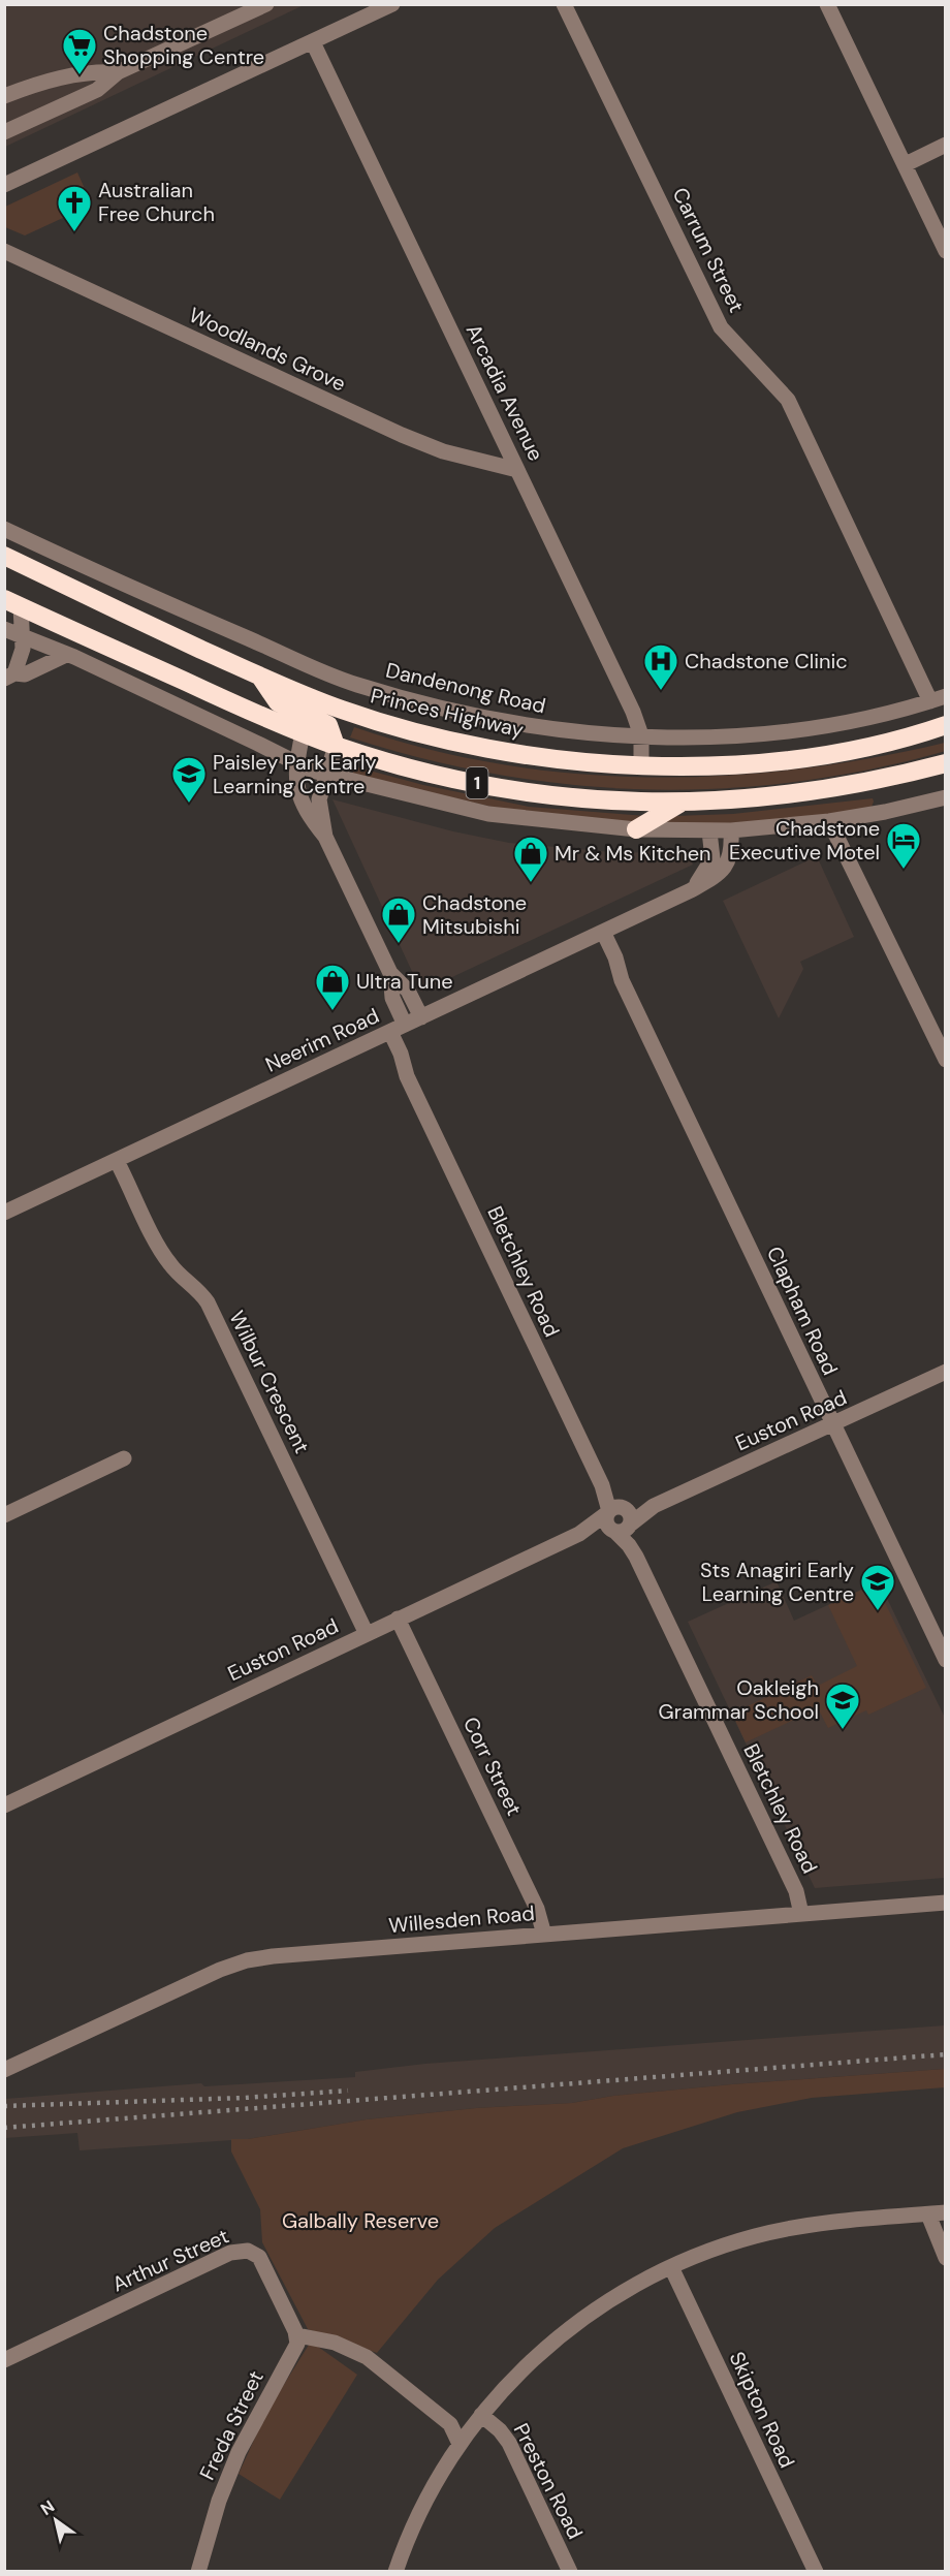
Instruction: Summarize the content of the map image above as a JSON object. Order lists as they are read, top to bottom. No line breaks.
{"streets":{"highway":["Princes Highway","1"],"street":["Carrum Street","Woodlands Grove","Arcadia Avenue","Dandenong Road","Neerim Road","Bletchley Road","Clapham Road","Wilbur Crescent","Euston Road","Corr Street","Willesden Road","Arthur Street","Skipton Road","Freda Street","Preston Road"]},"crossings":[["Carrum Street","Dandenong Road"],["Woodlands Grove","Arcadia Avenue"],["Arcadia Avenue","Dandenong Road"],["Arcadia Avenue","Princes Highway"],["Neerim Road","Bletchley Road"],["Neerim Road","Clapham Road"],["Neerim Road","Wilbur Crescent"],["Bletchley Road","Euston Road"],["Bletchley Road","Willesden Road"],["Clapham Road","Euston Road"],["Wilbur Crescent","Euston Road"],["Euston Road","Corr Street"],["Corr Street","Willesden Road"],["Arthur Street","Freda Street"]],"parks":["Galbally Reserve"],"places":{"supermarket":["Chadstone Shopping Centre"],"church":["Australian Free Church"],"hospital":["Chadstone Clinic"],"school or university":["Paisley Park Early Learning Centre","Sts Anagiri Early Learning Centre","Oakleigh Grammar School"],"hotel":["Chadstone Executive Motel"],"shop":["Mr & Ms Kitchen","Chadstone Mitsubishi","Ultra Tune"]},"north":"top left"}
